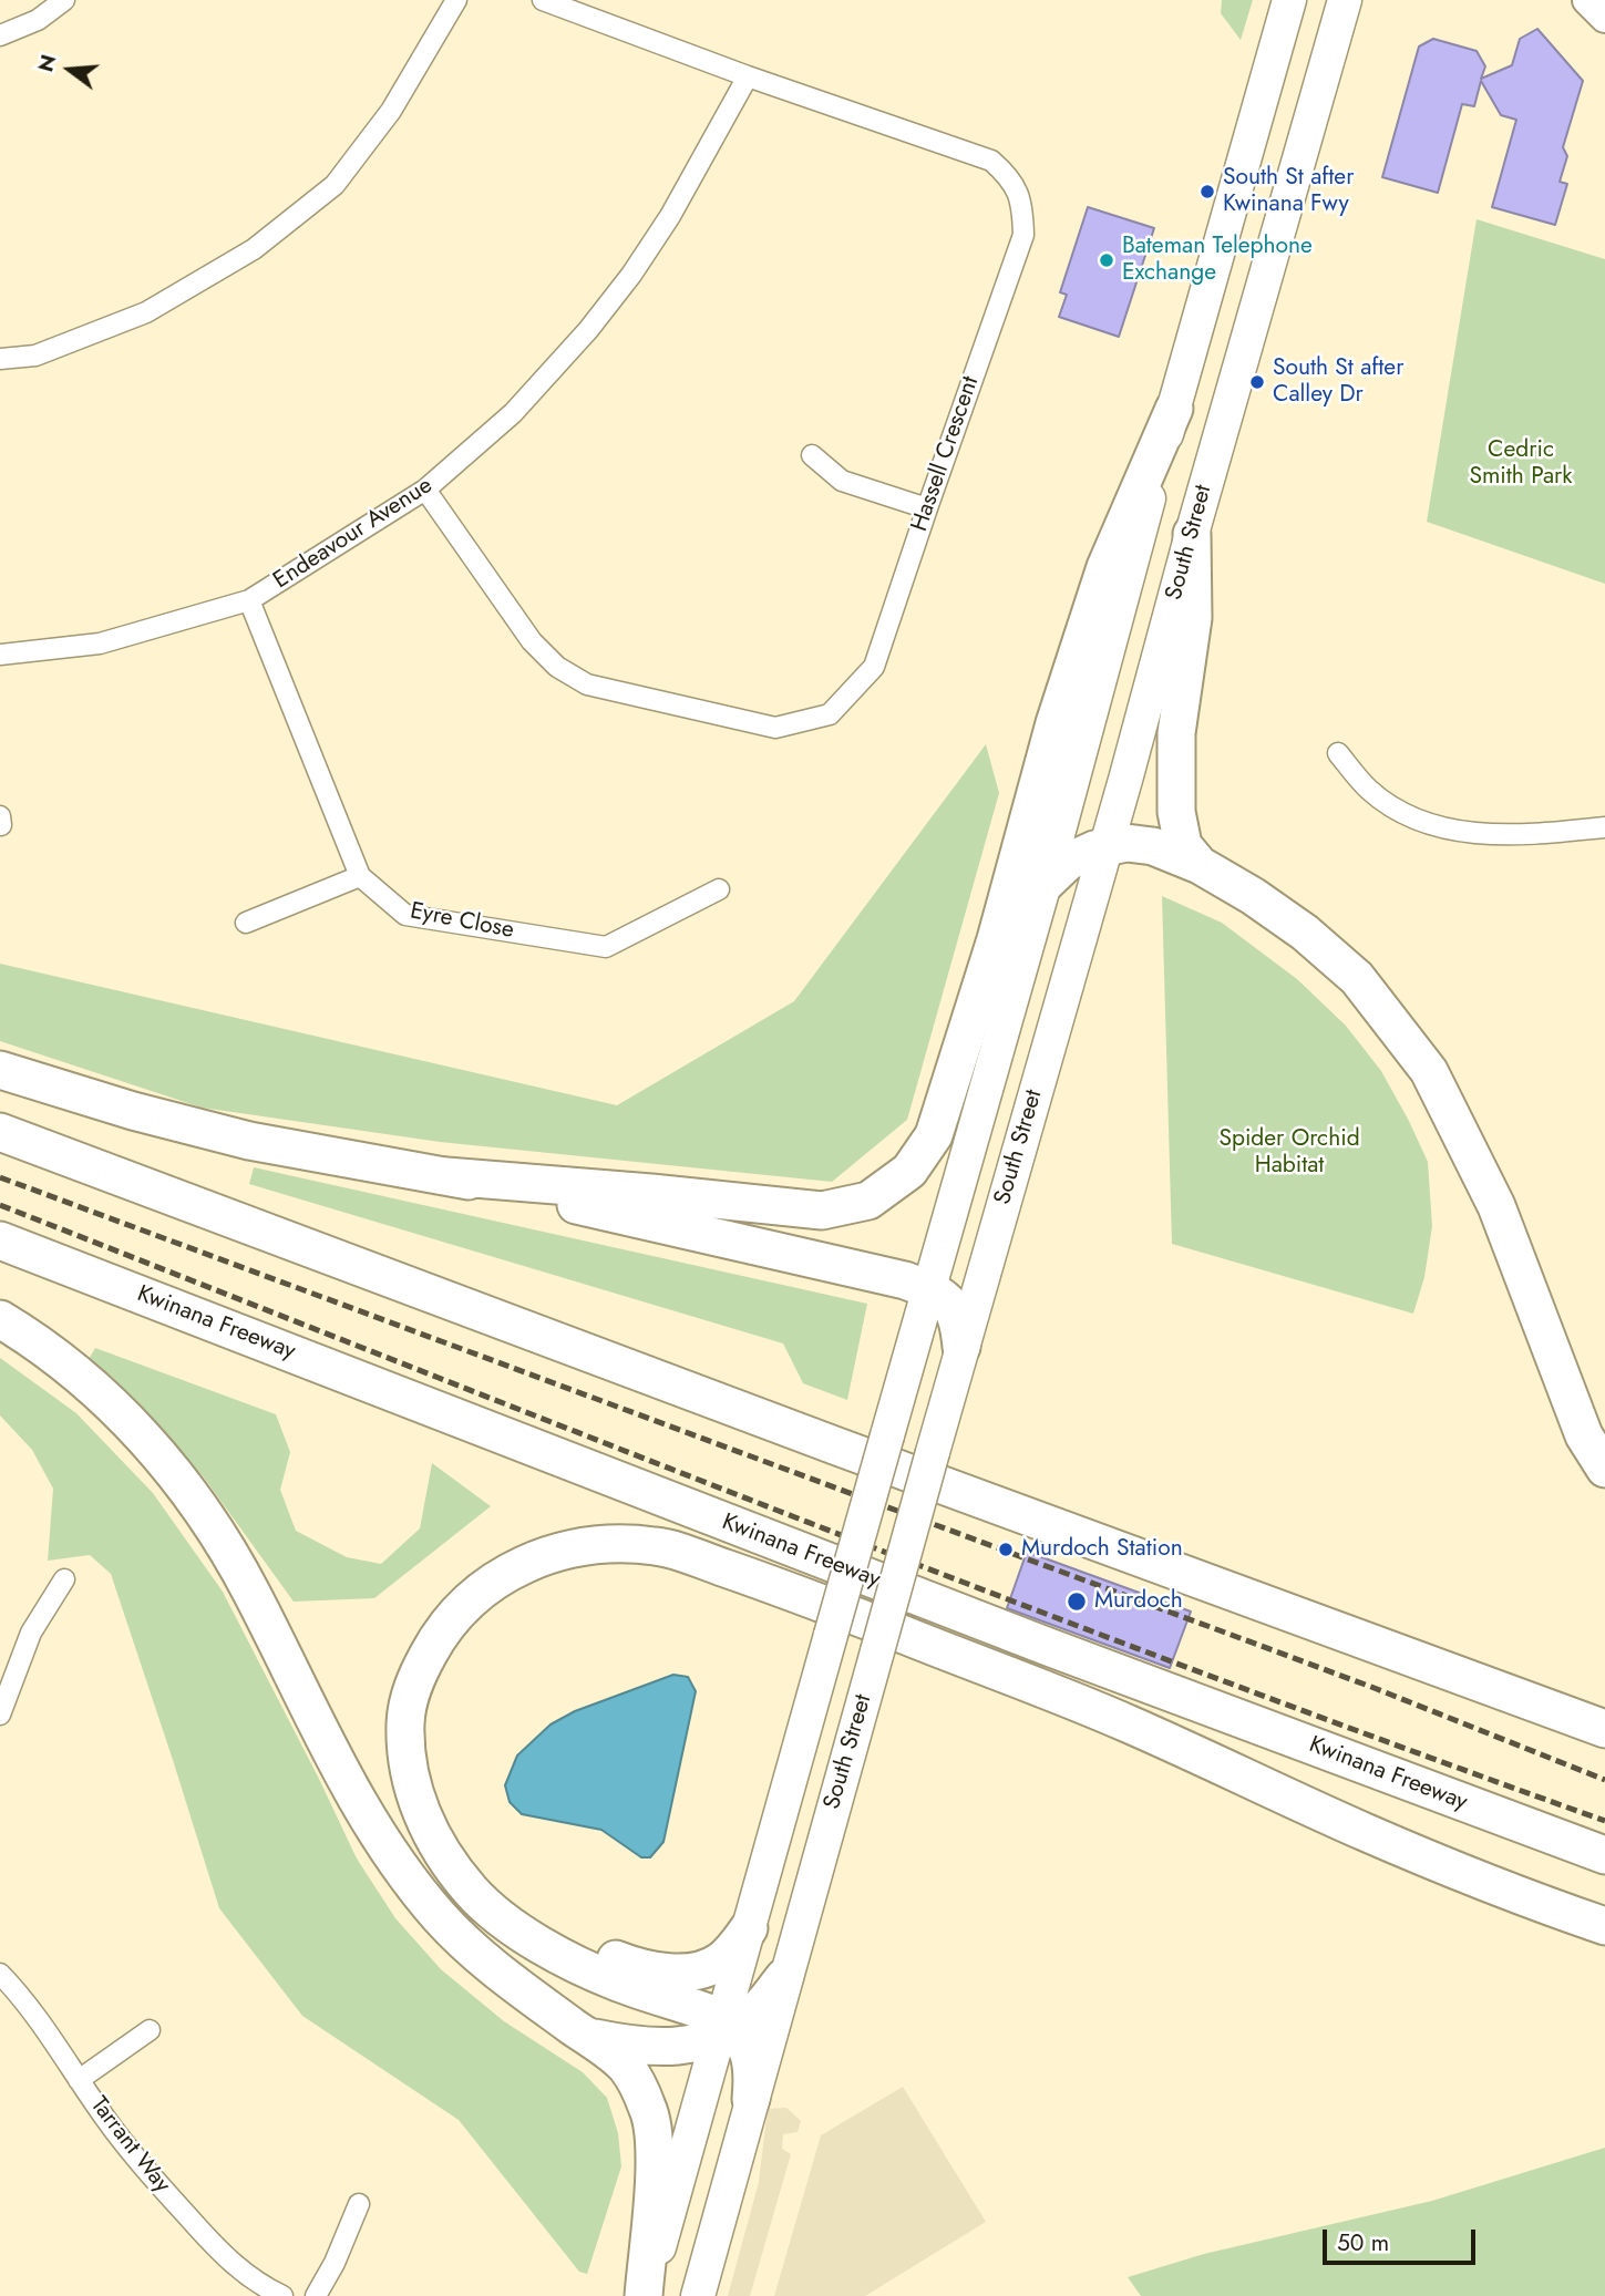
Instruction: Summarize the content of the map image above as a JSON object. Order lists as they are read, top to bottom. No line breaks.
{"streets":{"highway":["South Street","Kwinana Freeway"],"street":["Hassell Crescent","Endeavour Avenue","Eyre Close","Tarrant Way"]},"crossings":[["Hassell Crescent","Endeavour Avenue"],["Endeavour Avenue","Eyre Close"]],"parks":["Cedric Smith Park","Spider Orchid Habitat"],"places":["South St after Kwinana Fwy","Bateman Telephone Exchange","South St after Calley Dr","Murdoch Station","Murdoch"],"scale_bar":"50 m","north":"left"}
